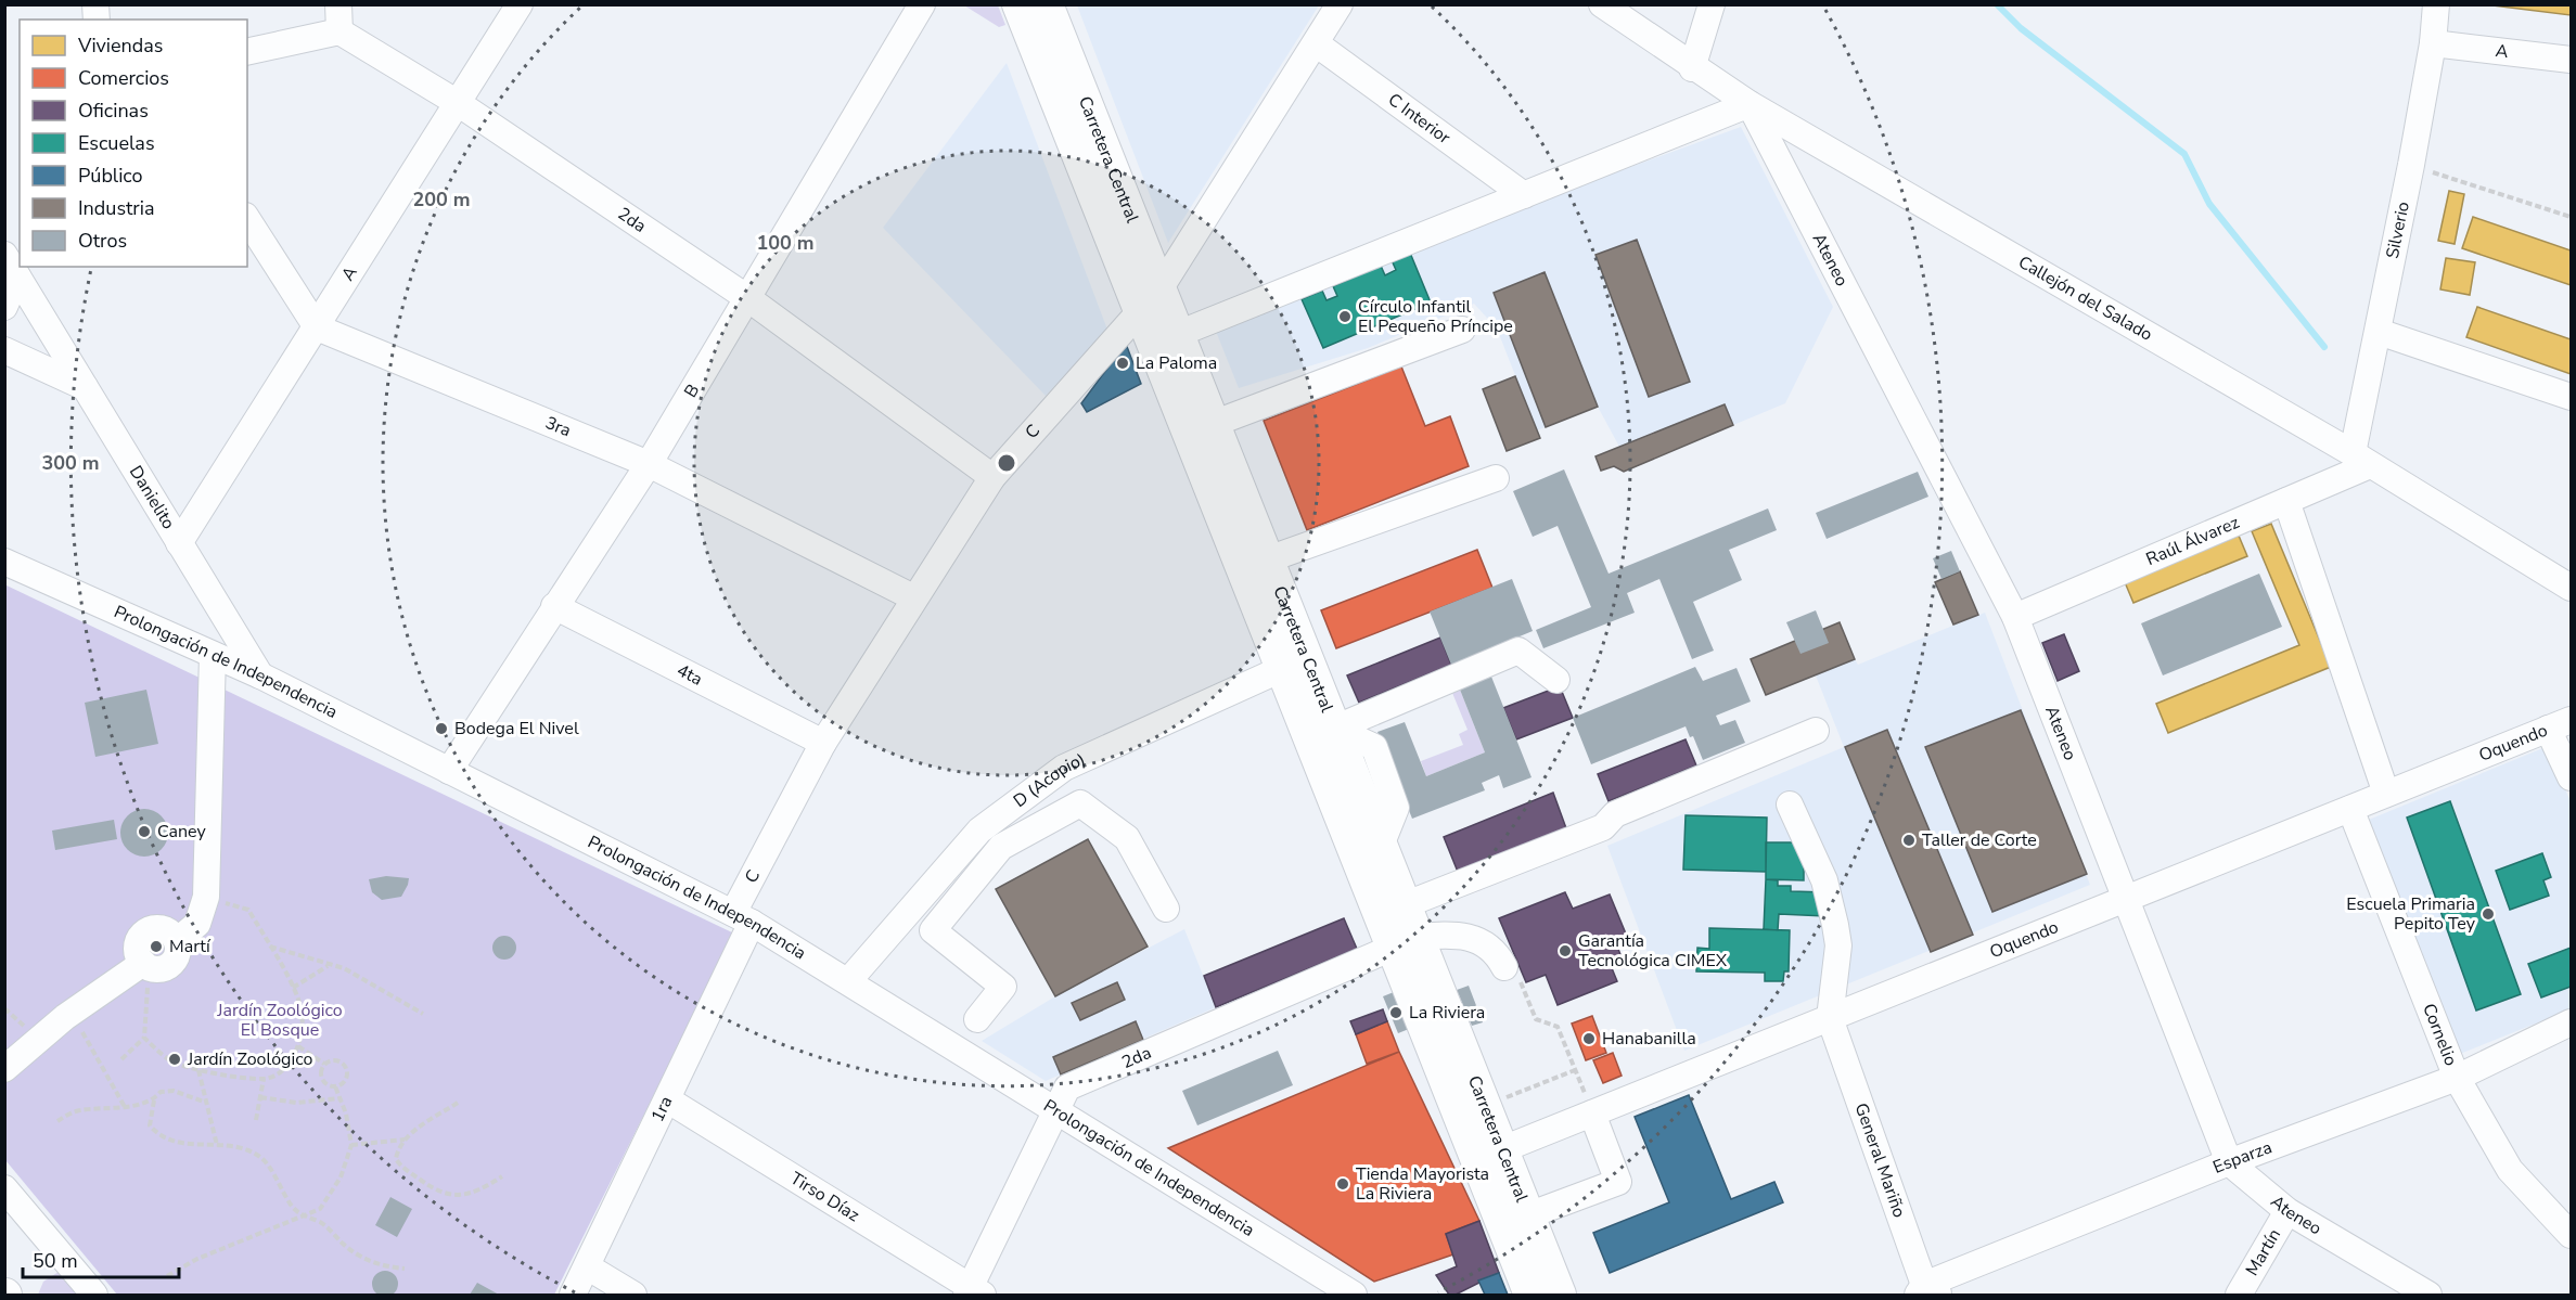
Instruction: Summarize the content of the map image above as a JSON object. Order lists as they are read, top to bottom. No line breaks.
{"streets":{"main road":["Carretera Central"],"street":["A","C Interior","2da","Silverio","Ateneo","Callejón del Salado","B","3ra","C","Danielito","Raúl Álvarez","Prolongación de Independencia","4ta","Oquendo","D (Acopio)","Cornelio","1ra","Esparza","General Mariño","Tirso Díaz","Martín"]},"crossings":[["A","2da"],["A","Silverio"],["A","3ra"],["A","Danielito"],["C Interior","C"],["Carretera Central","2da"],["Carretera Central","C"],["Carretera Central","Oquendo"],["Carretera Central","D (Acopio)"],["2da","B"],["2da","C"],["2da","Prolongación de Independencia"],["2da","Tirso Díaz"],["Silverio","Callejón del Salado"],["Silverio","Raúl Álvarez"],["Ateneo","Callejón del Salado"],["Ateneo","Raúl Álvarez"],["Ateneo","Oquendo"],["Ateneo","Esparza"],["Ateneo","Martín"],["Callejón del Salado","Raúl Álvarez"],["B","3ra"],["B","Prolongación de Independencia"],["B","4ta"],["3ra","C"],["C","Prolongación de Independencia"],["C","4ta"],["C","1ra"],["Danielito","Prolongación de Independencia"],["Prolongación de Independencia","D (Acopio)"],["Prolongación de Independencia","1ra"],["Oquendo","Cornelio"],["Oquendo","General Mariño"],["Cornelio","Esparza"],["1ra","Tirso Díaz"],["Esparza","General Mariño"]],"parks":["Jardín Zoológico El Bosque"],"places":["Círculo Infantil El Pequeño Príncipe","La Paloma","Bodega El Nivel","Caney","Taller de Corte","Escuela Primaria Pepito Tey","Martí","Garantía Tecnológica CIMEX","La Riviera","Hanabanilla","Jardín Zoológico","Tienda Mayorista La Riviera"],"legend":["Viviendas","Comercios","Oficinas","Escuelas","Público","Industria","Otros"],"scale_bar":"50 m","rings":["200 m","100 m","300 m"]}
